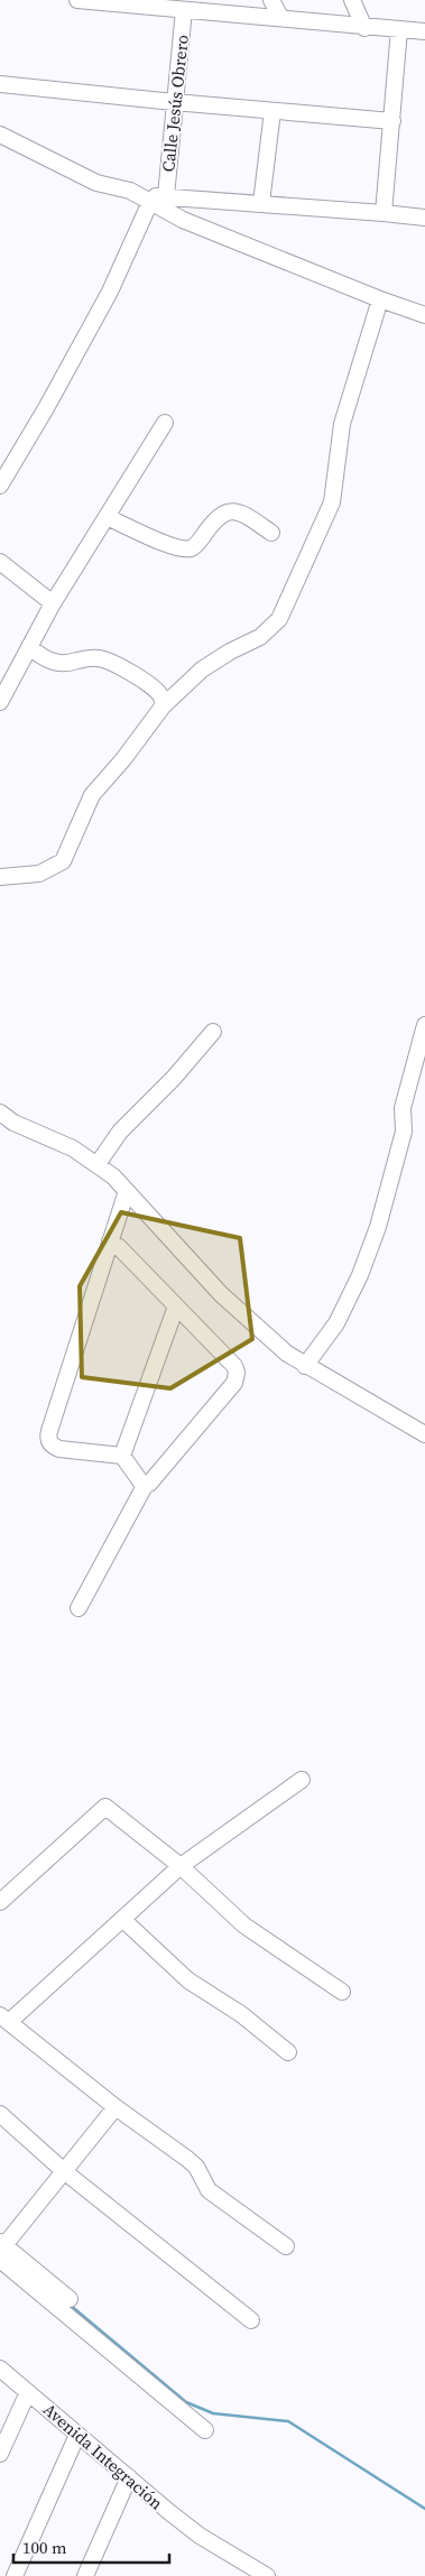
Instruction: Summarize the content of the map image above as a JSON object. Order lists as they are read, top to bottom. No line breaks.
{"streets":{"street":["Calle Jesús Obrero","Avenida Integración"]},"scale_bar":"100 m"}
